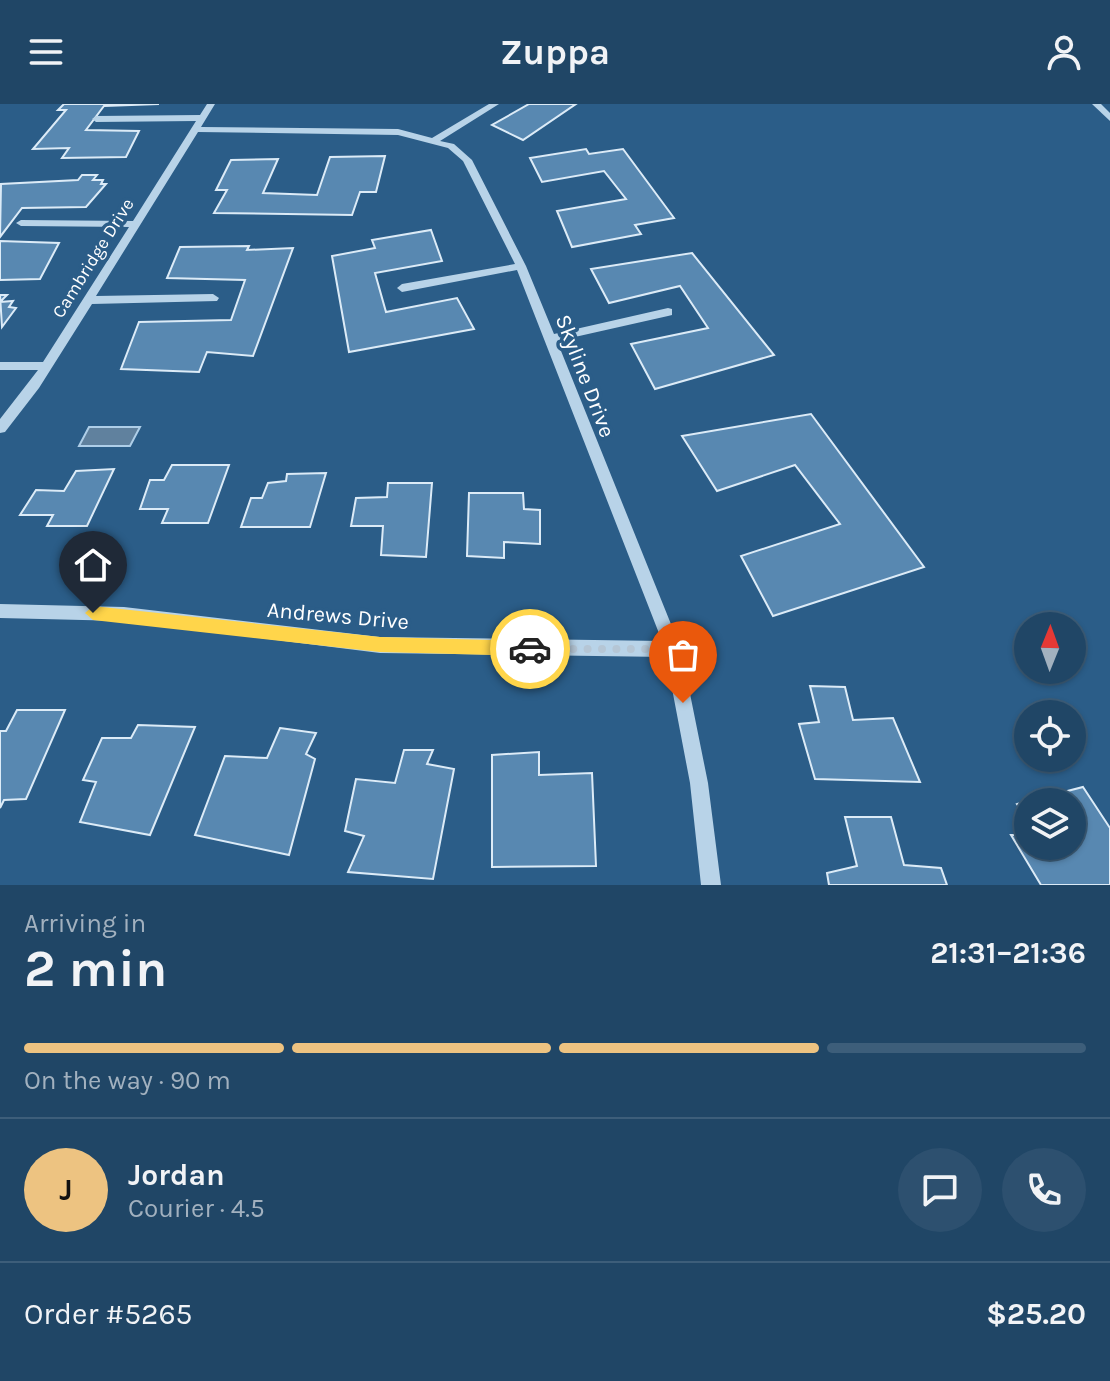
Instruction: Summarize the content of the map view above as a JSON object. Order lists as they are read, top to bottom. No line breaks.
{"streets":{"street":["Cambridge Drive","Skyline Drive","Andrews Drive"]},"crossings":[["Cambridge Drive","Skyline Drive"],["Skyline Drive","Andrews Drive"]],"north":"top","page":{"header":"Zuppa","heading":["2 min","Arriving in","21:31–21:36"],"panel":["Jordan","Courier · 4.5","Order #5265","$25.20"],"bar":"On the way · 90 m","round":"J"}}
